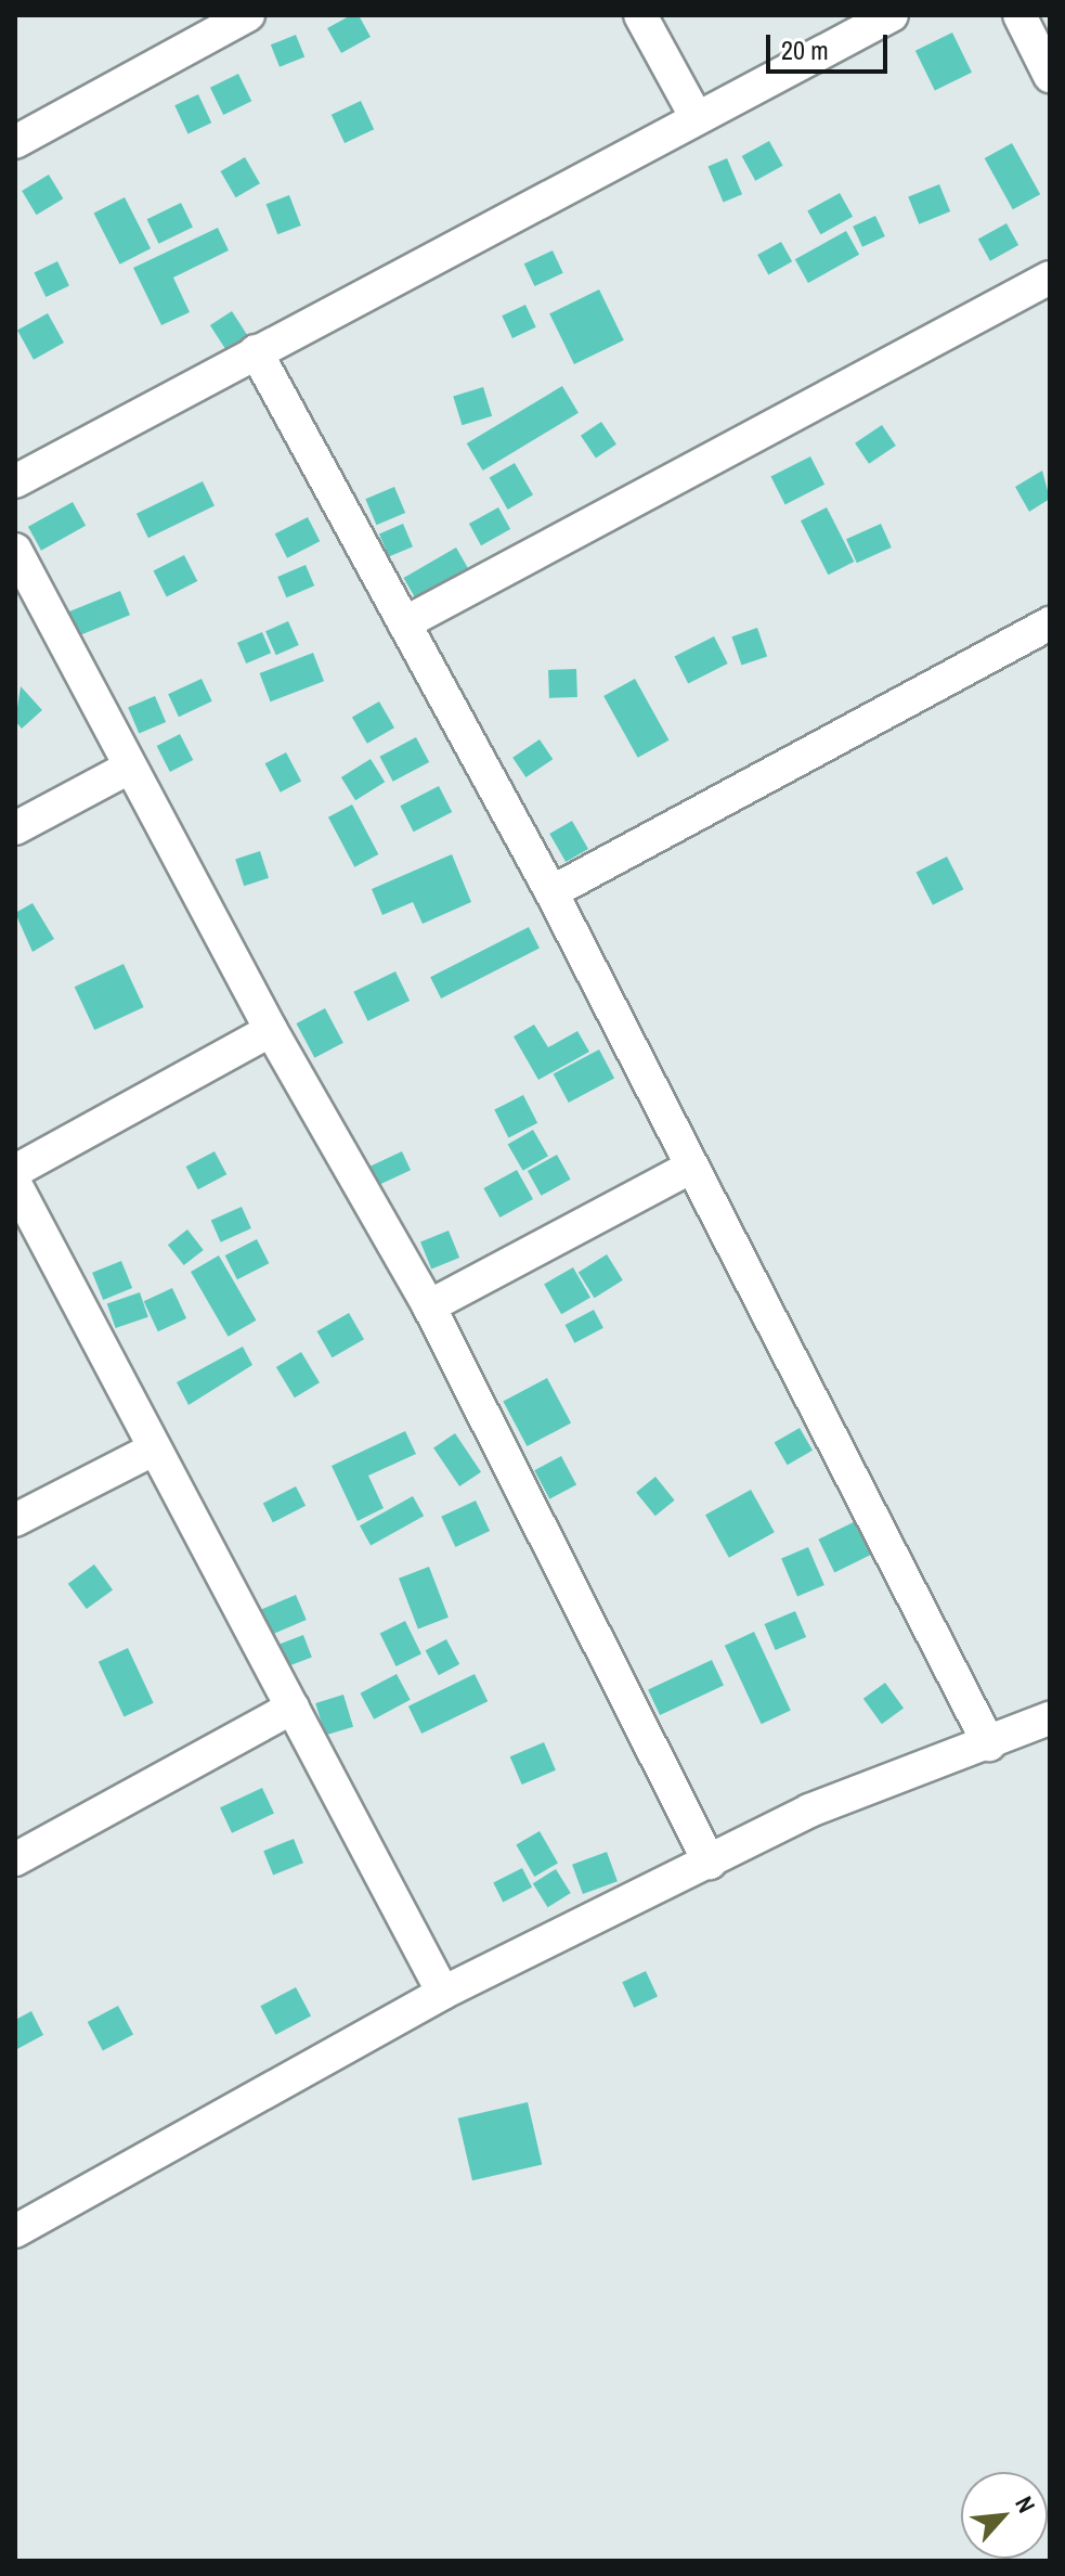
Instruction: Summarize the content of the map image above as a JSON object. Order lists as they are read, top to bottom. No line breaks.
{"scale_bar":"20 m","north":"top right"}
